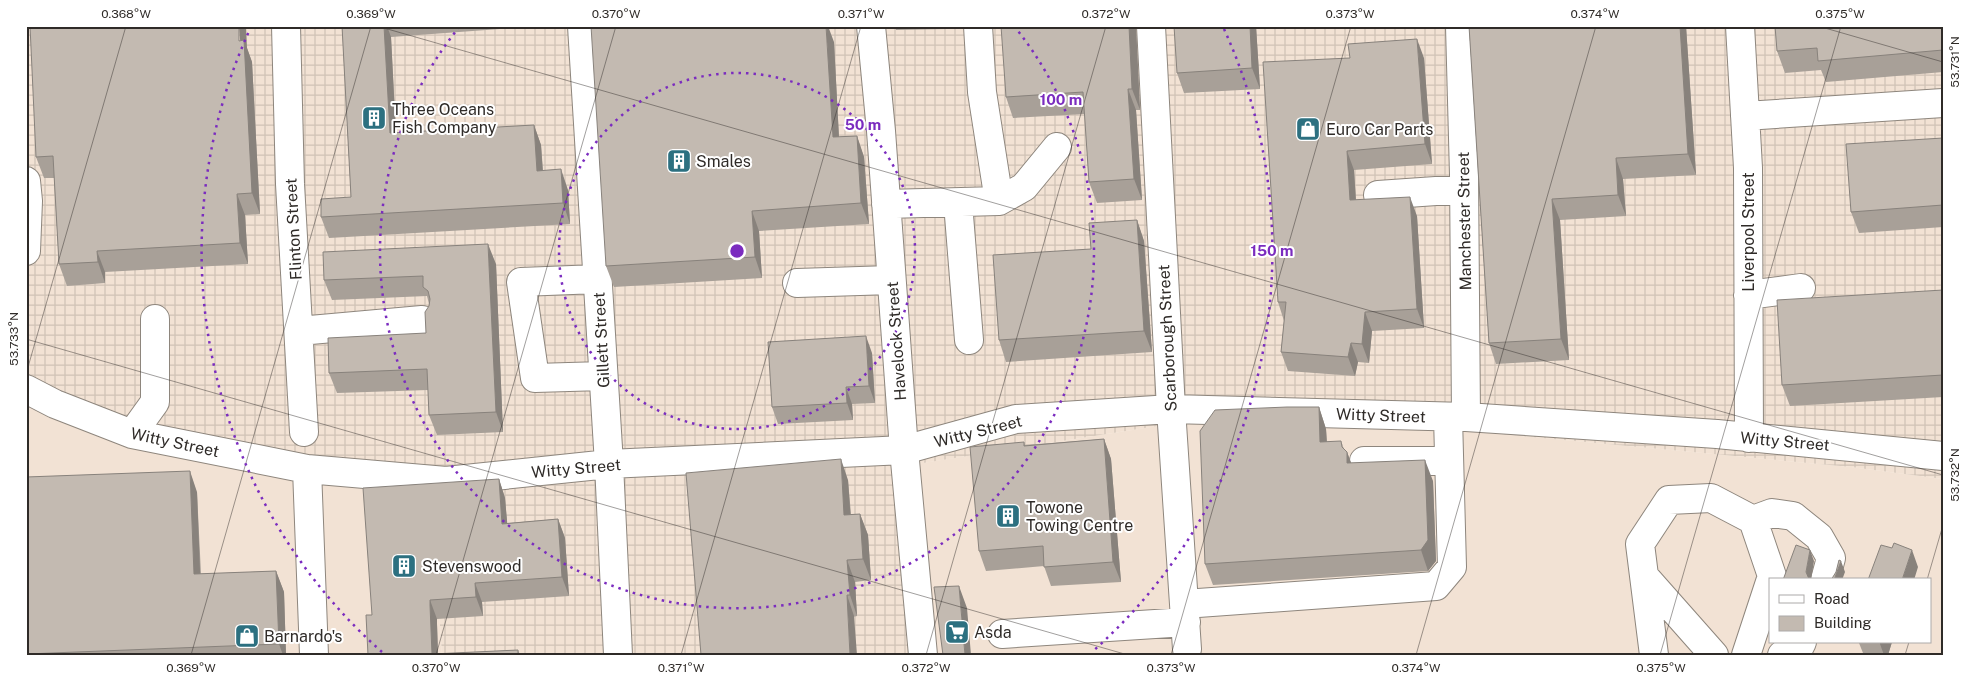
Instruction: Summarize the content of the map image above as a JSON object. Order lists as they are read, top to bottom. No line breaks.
{"streets":{"street":["Manchester Street","Flinton Street","Liverpool Street","Scarborough Street","Gillett Street","Havelock Street","Witty Street"]},"crossings":[["Manchester Street","Scarborough Street"],["Manchester Street","Witty Street"],["Liverpool Street","Witty Street"],["Scarborough Street","Witty Street"],["Gillett Street","Witty Street"],["Havelock Street","Witty Street"]],"places":{"building":["Three Oceans Fish Company","Smales","Towone Towing Centre","Stevenswood"],"shop":["Euro Car Parts","Barnardo's"],"supermarket":["Asda"]},"legend":["Road","Building"],"coordinates":["0.368°W","0.369°W","0.370°W","0.371°W","0.372°W","0.373°W","0.374°W","0.375°W","53.731°N","53.733°N","53.732°N"],"rings":["100 m","50 m","150 m"]}
